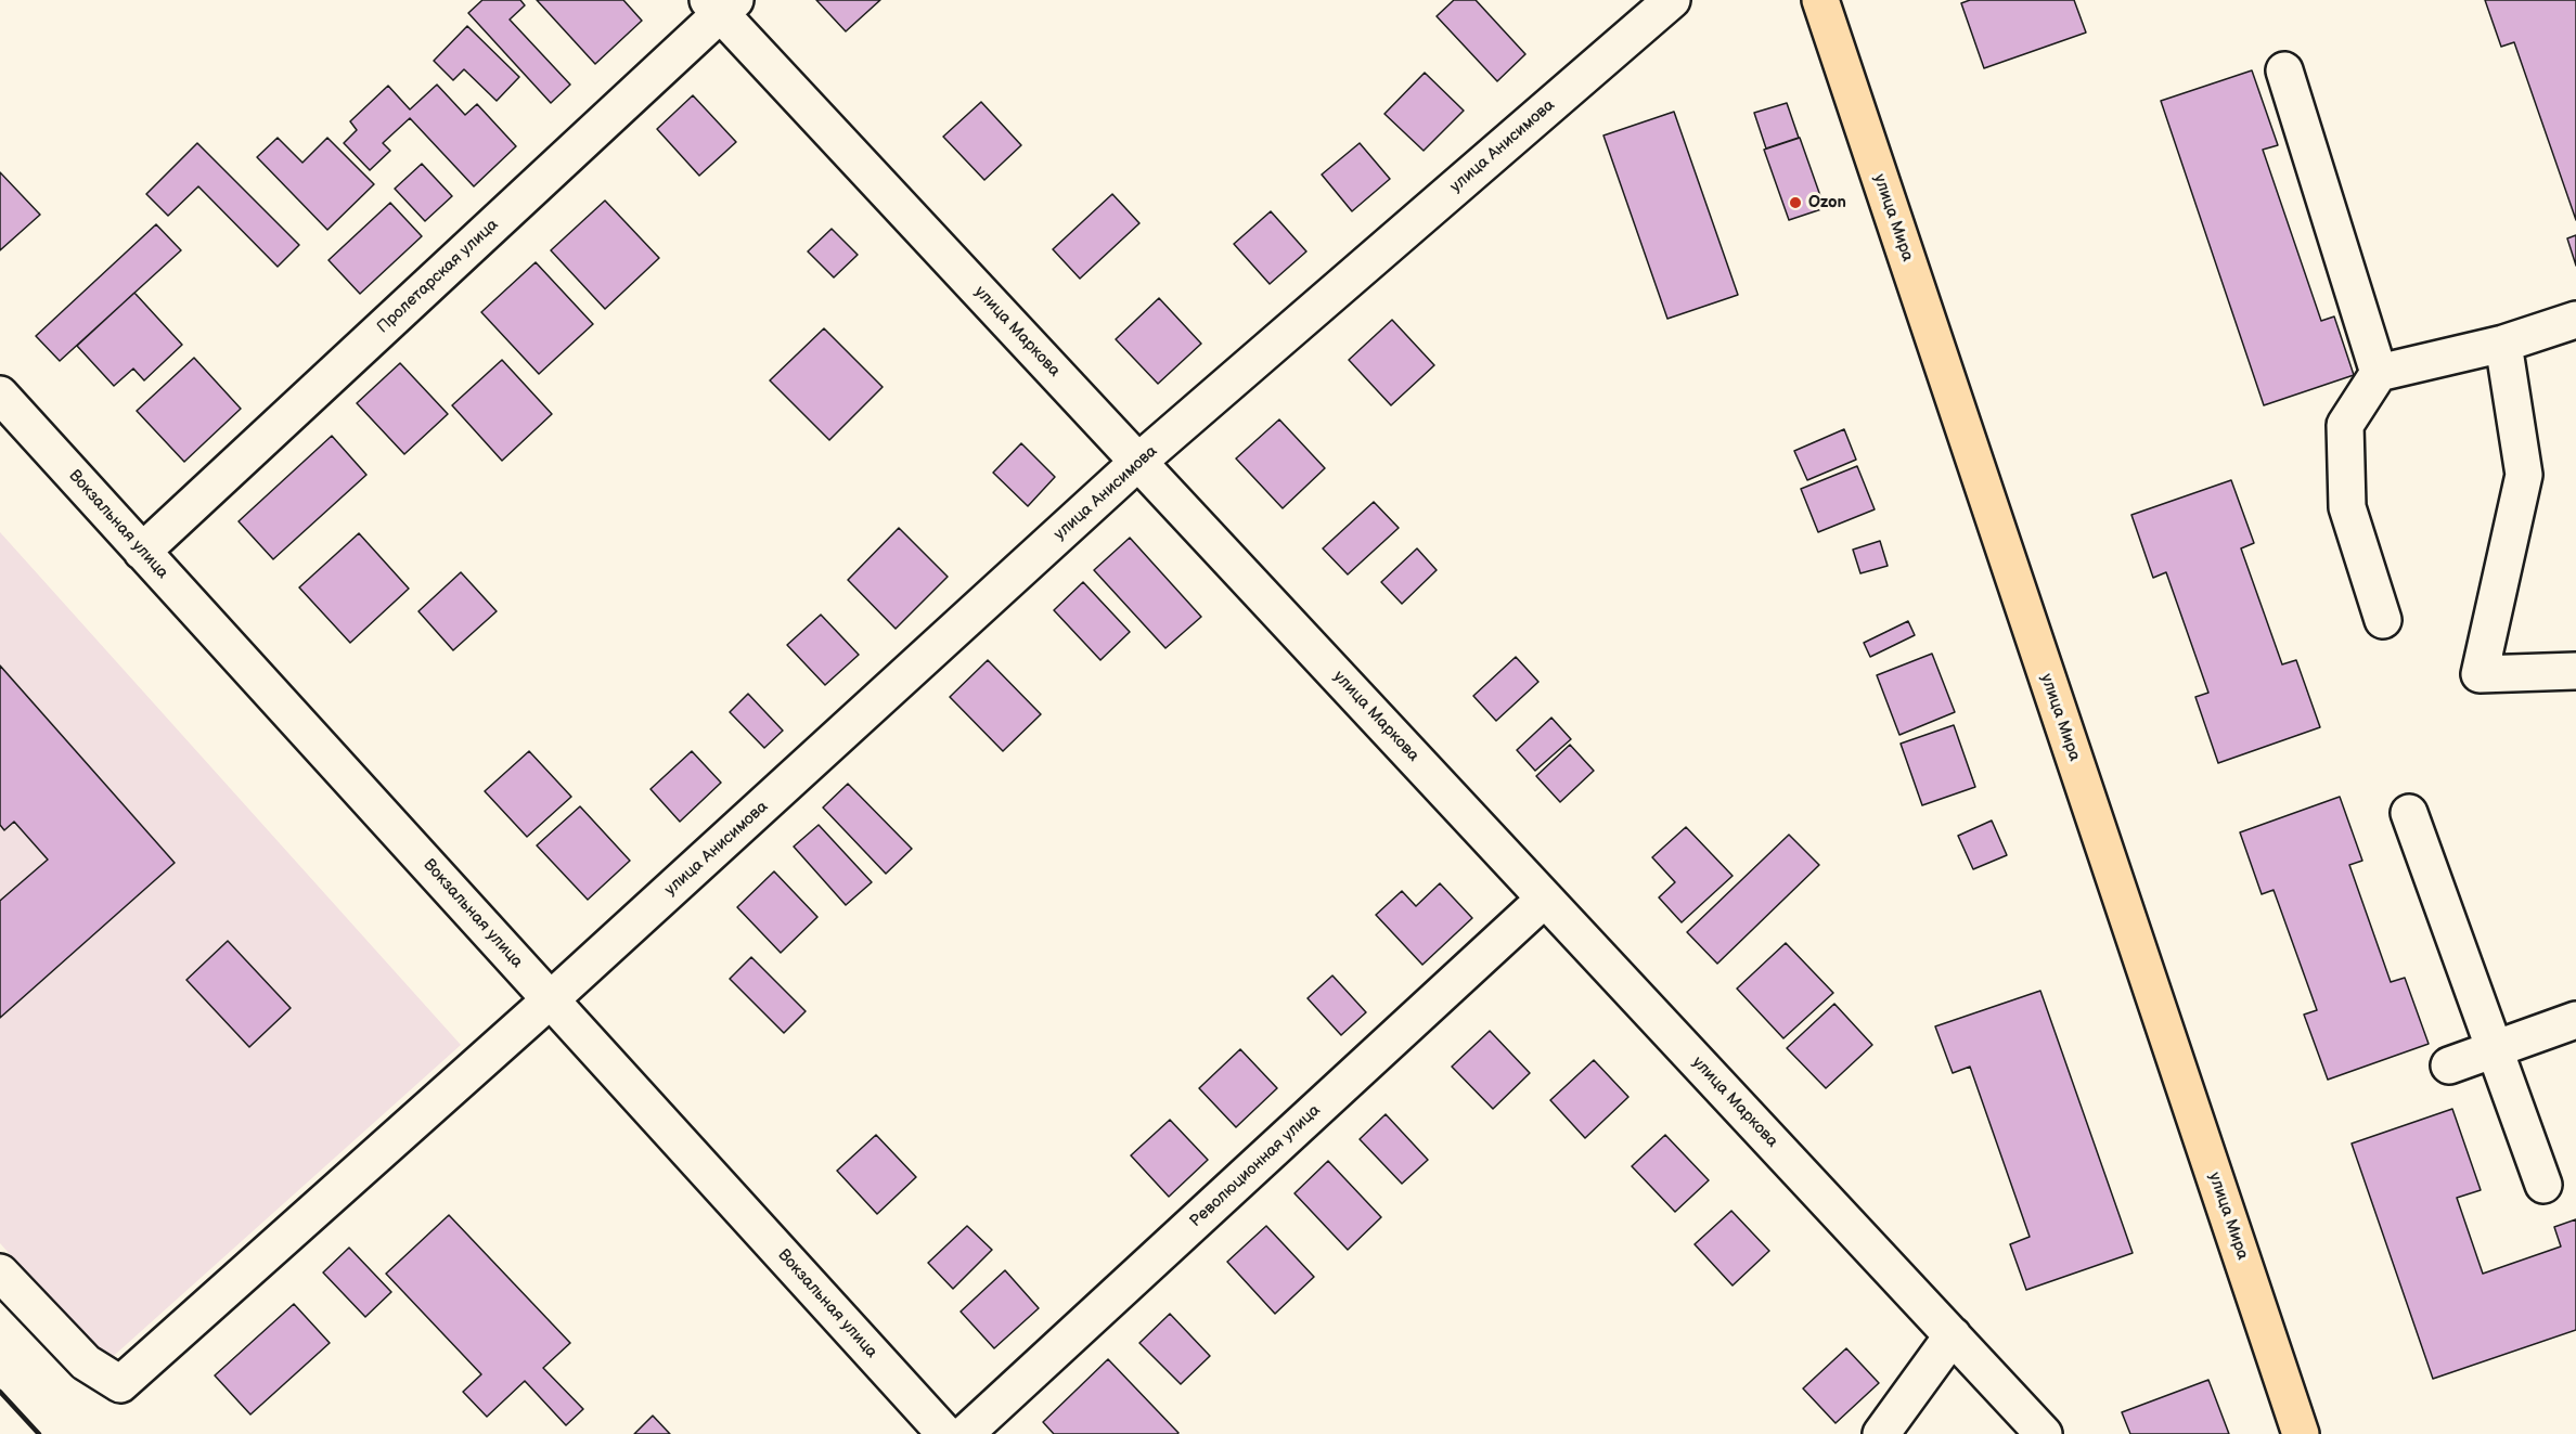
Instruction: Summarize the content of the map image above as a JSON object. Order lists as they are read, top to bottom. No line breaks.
{"streets":{"main road":["улица Мира"],"street":["улица Анисимова","Пролетарская улица","улица Маркова","Вокзальная улица","Революционная улица"]},"crossings":[["улица Анисимова","улица Маркова"],["улица Анисимова","Вокзальная улица"],["Пролетарская улица","улица Маркова"],["Пролетарская улица","Вокзальная улица"],["улица Маркова","Революционная улица"]],"places":["Ozon"]}
